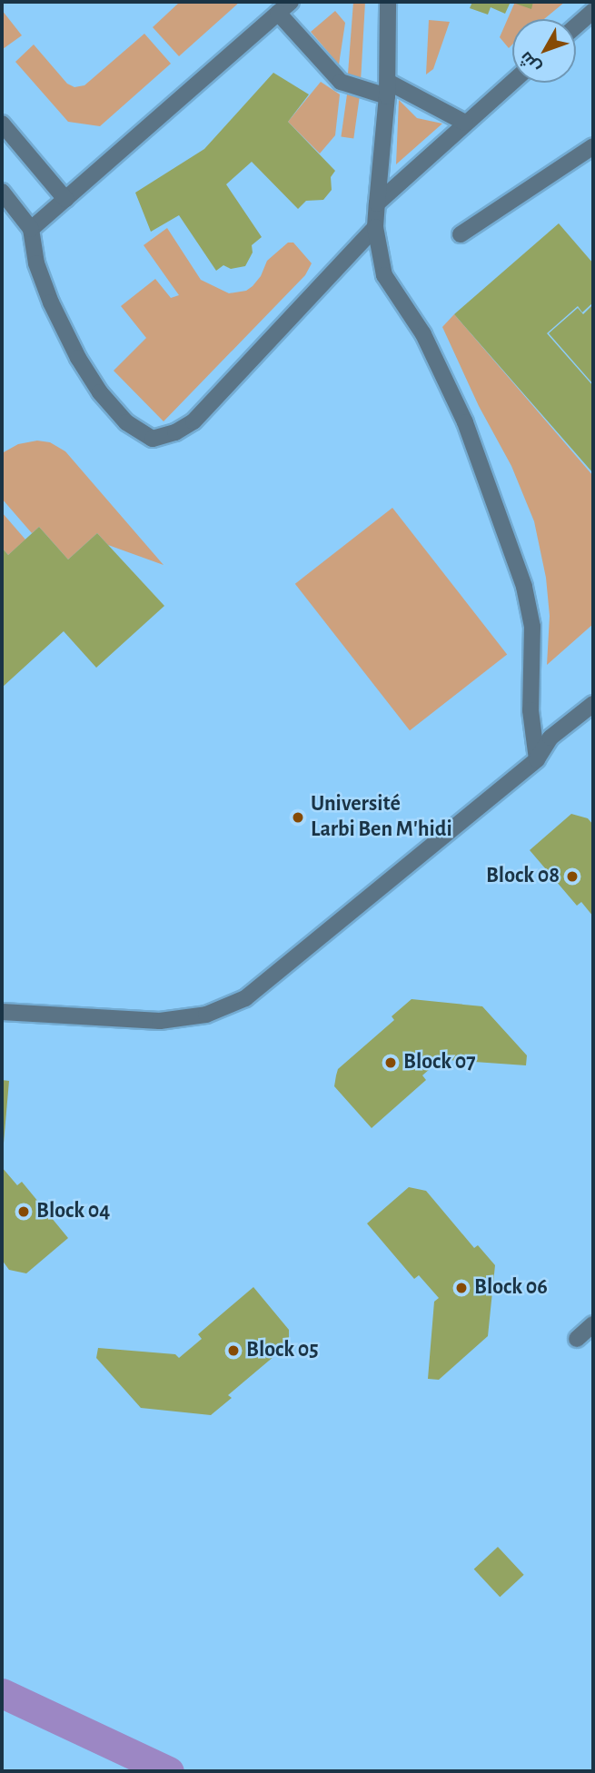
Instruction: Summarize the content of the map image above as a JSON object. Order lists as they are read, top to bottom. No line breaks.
{"places":["Université Larbi Ben M'hidi","Block 08","Block 07","Block 04","Block 06","Block 05"],"north":"bottom left"}
